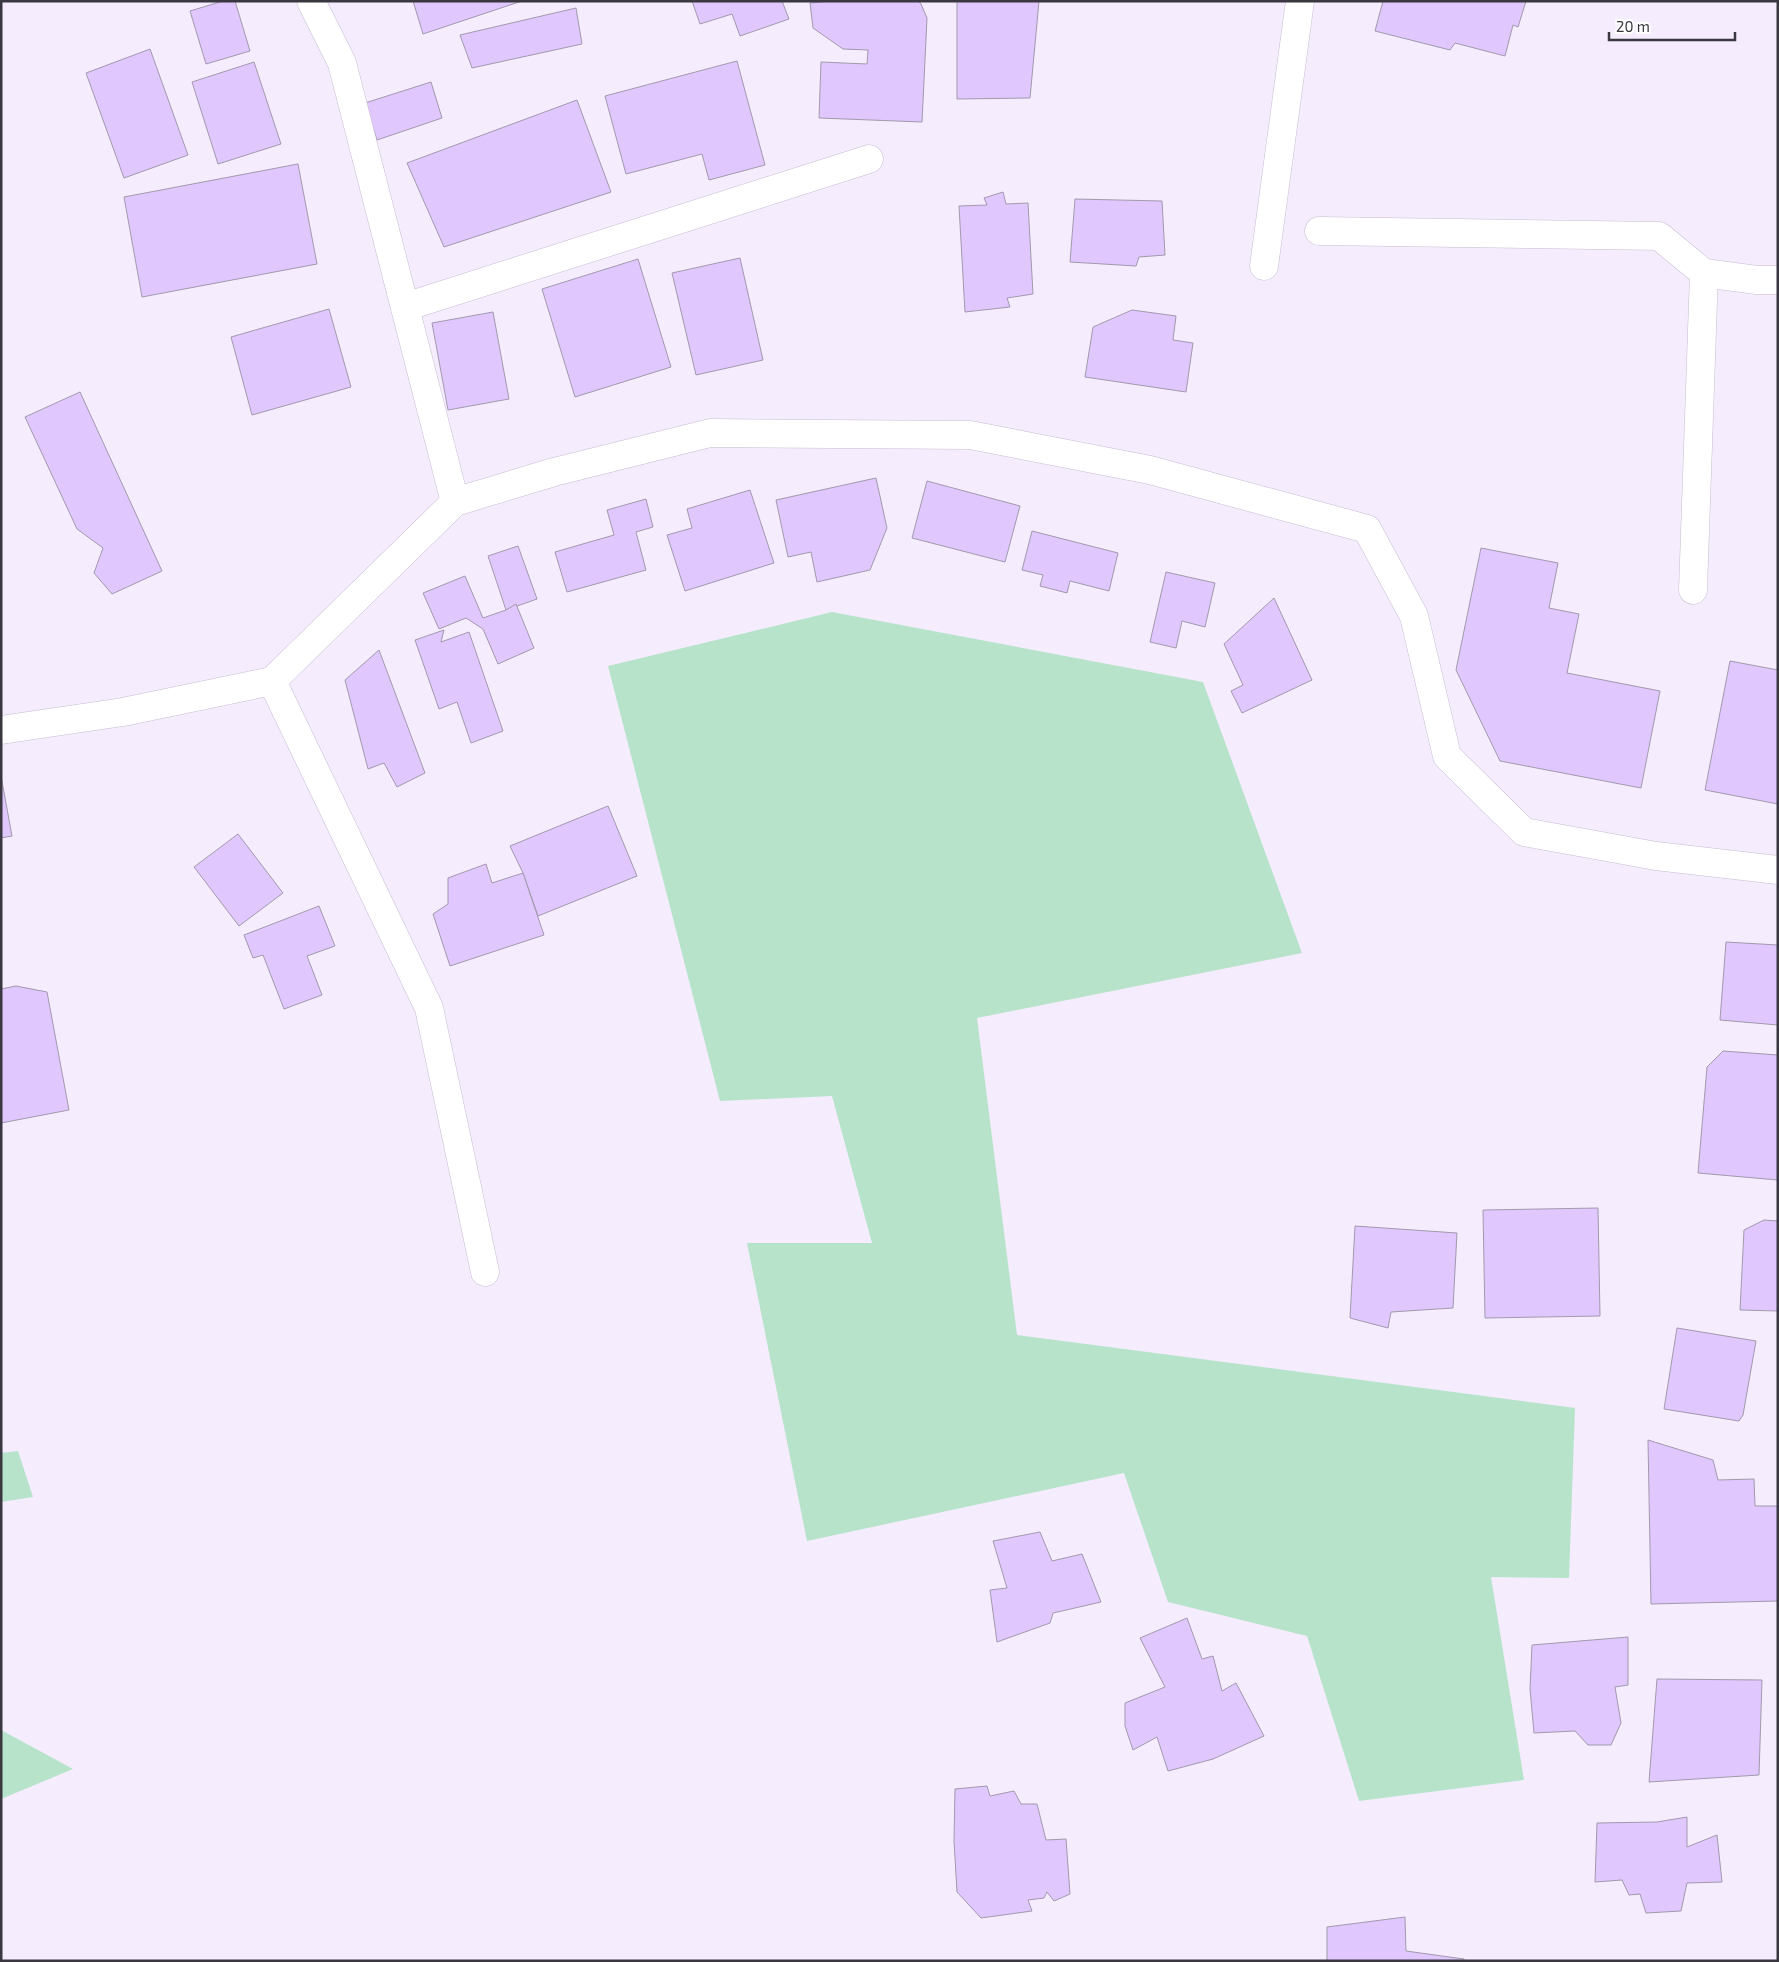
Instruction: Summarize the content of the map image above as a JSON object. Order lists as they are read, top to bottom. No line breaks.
{"scale_bar":"20 m"}
